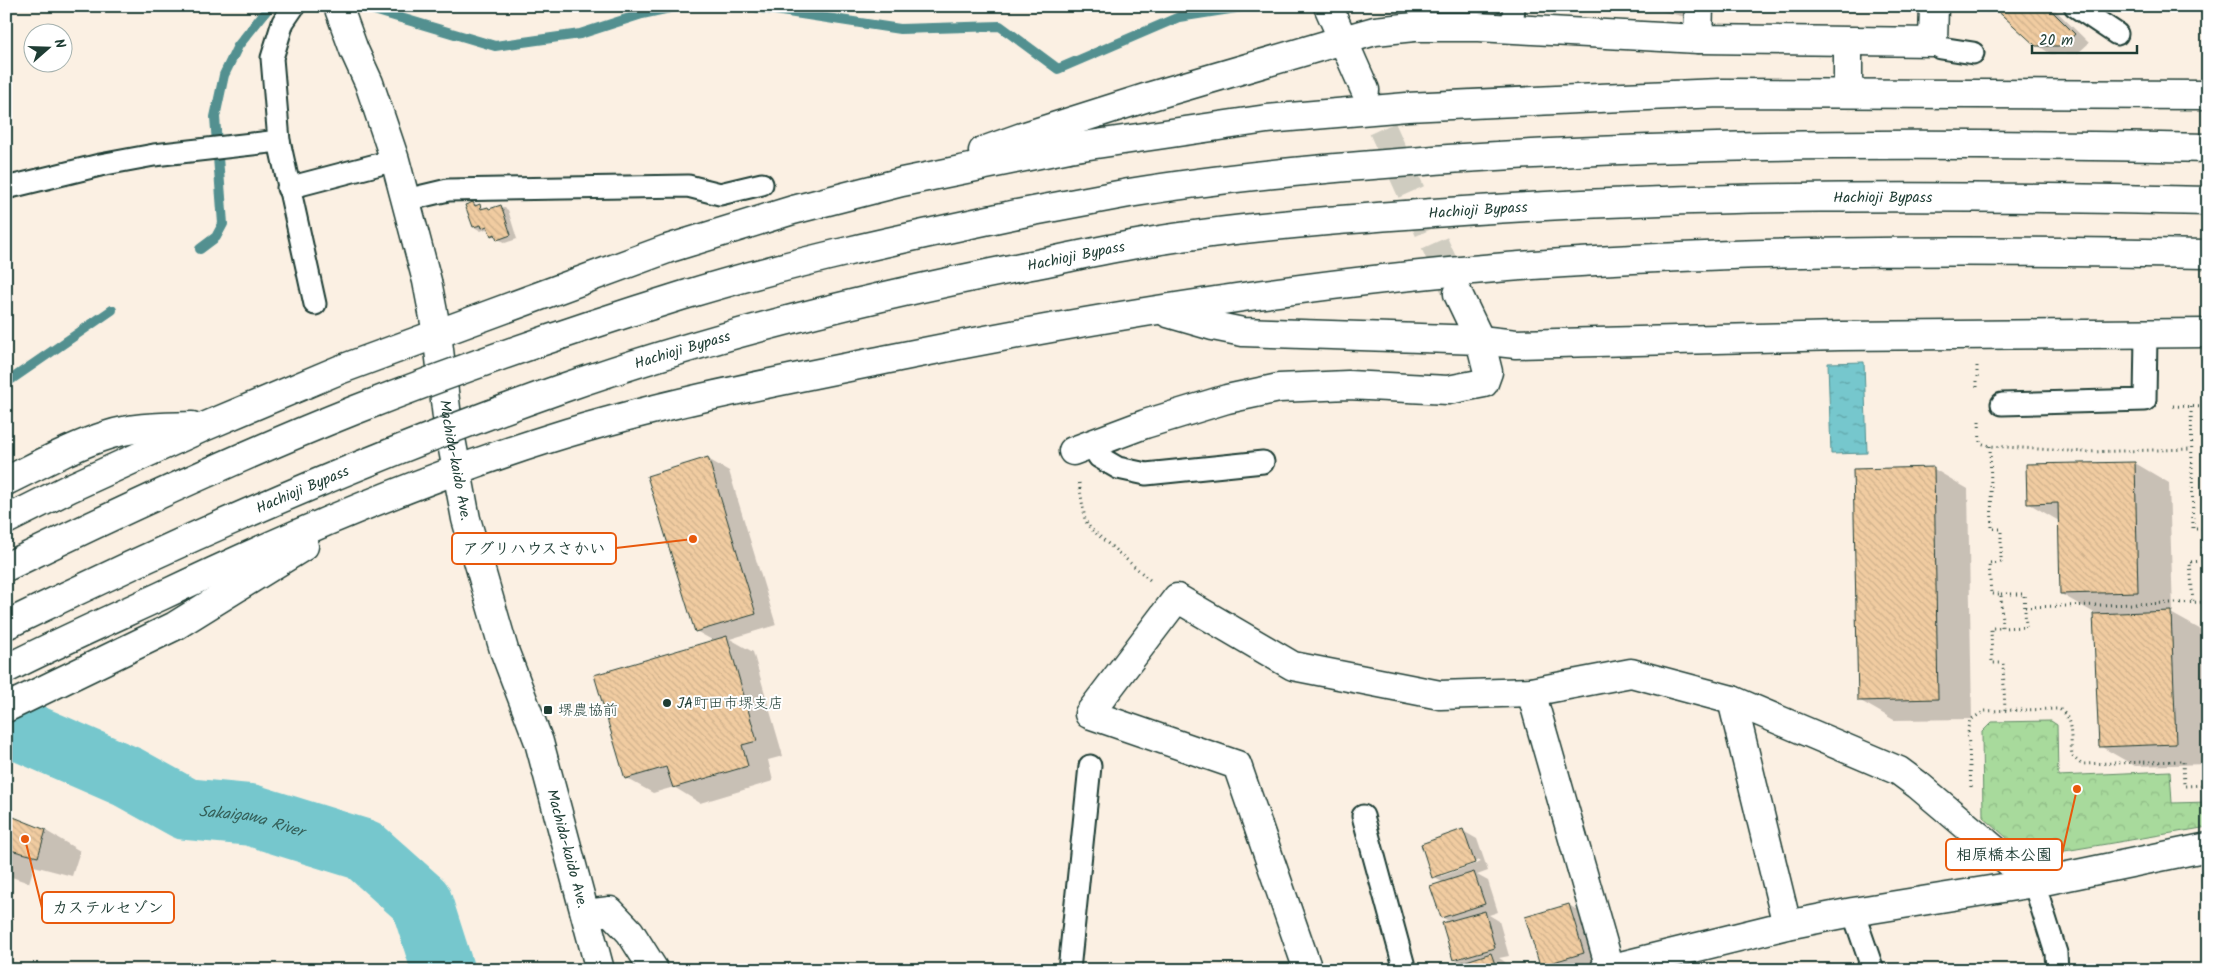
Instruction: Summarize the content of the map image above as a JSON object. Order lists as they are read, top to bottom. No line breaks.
{"streets":{"main road":["Hachioji Bypass","Machida-kaido Ave."]},"water":["Sakaigawa River"],"places":{"other":["アグリハウスさかい","JA町田市堺支店","相原橋本公園","カステルセゾン"],"transit":["堺農協前"]},"scale_bar":"20 m","north":"right"}
